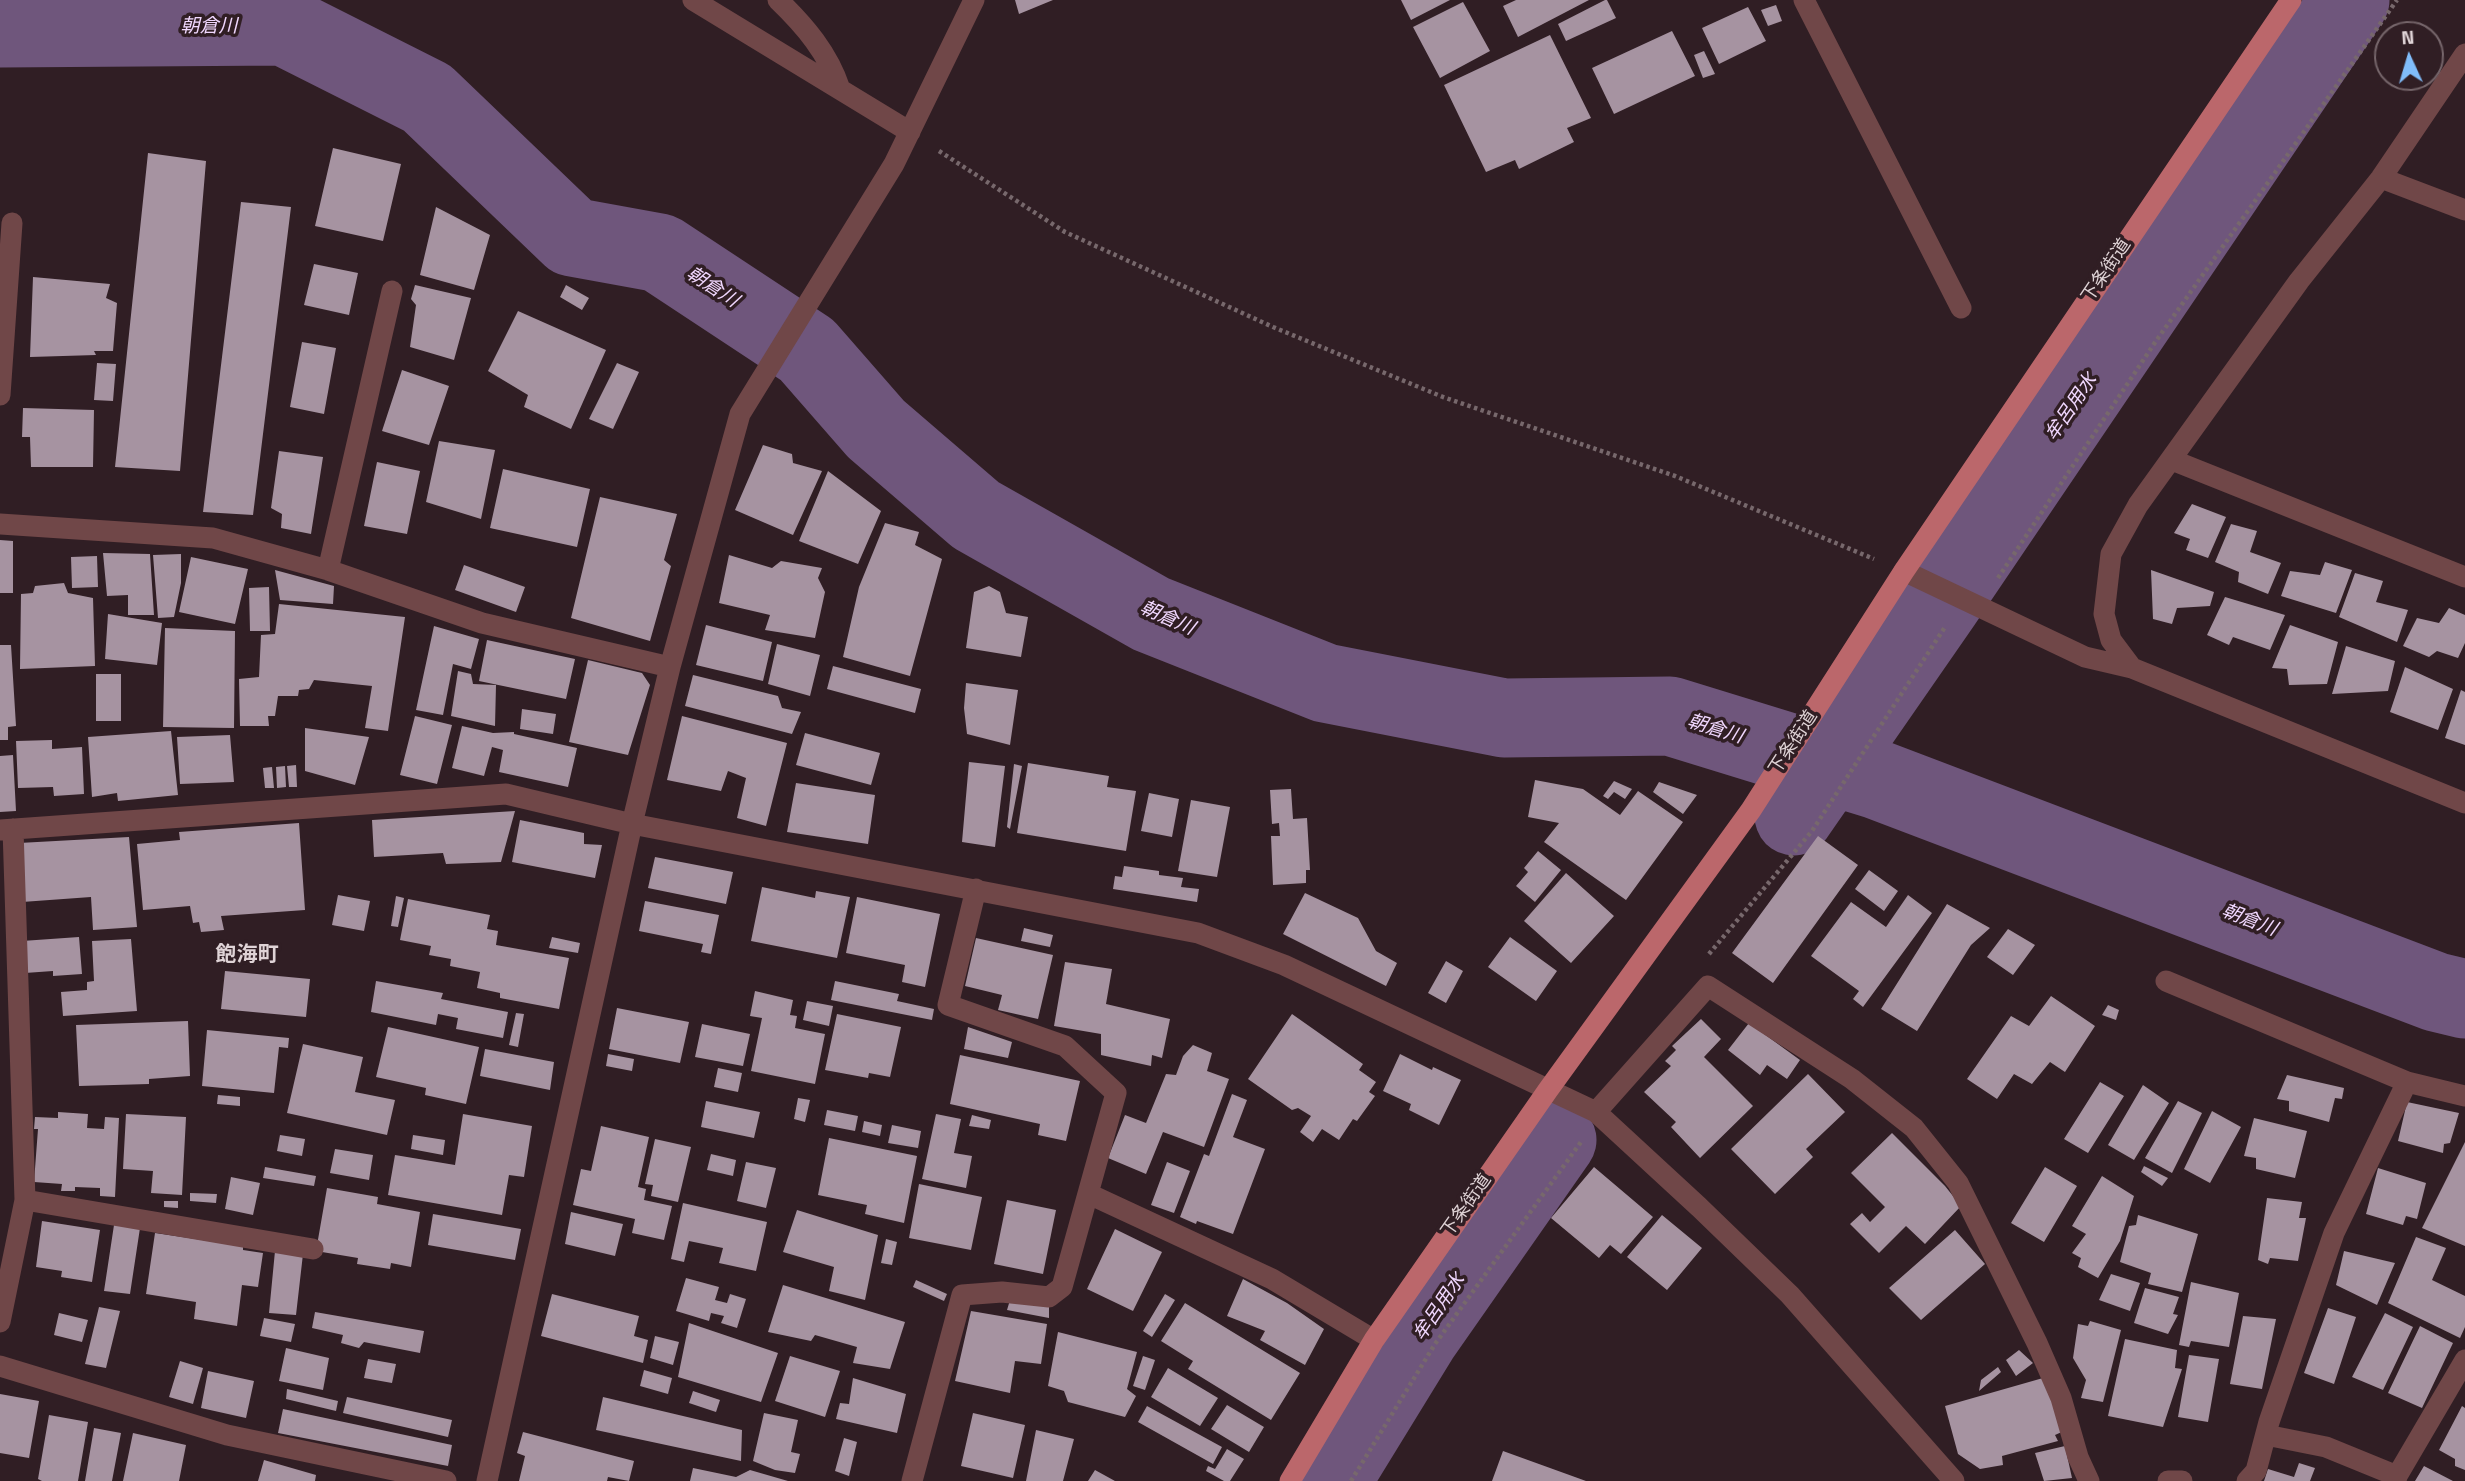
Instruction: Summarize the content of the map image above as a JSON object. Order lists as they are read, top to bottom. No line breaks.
{"streets":{"main road":["下条街道"]},"districts":["飽海町"],"water":["朝倉川","牟呂用水"],"north":"top"}
